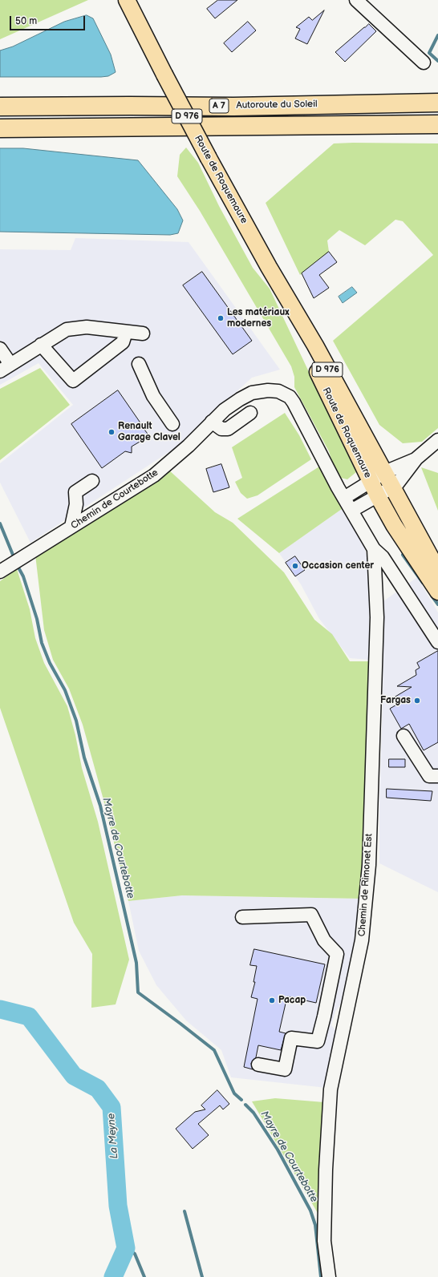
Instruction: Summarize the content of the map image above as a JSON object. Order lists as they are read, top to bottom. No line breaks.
{"streets":{"highway":["Autoroute du Soleil","A 7"],"main road":["D 976","Route de Roquemaure"],"street":["Chemin de Courtebotte","Chemin de Rimonet Est"]},"crossings":[["Chemin de Courtebotte","Chemin de Rimonet Est"]],"water":["Mayre de Courtebotte","La Meyne"],"places":["Les matériaux modernes","Renault Garage Clavel","Occasion center","Fargas","Pacap"],"scale_bar":"50 m"}
